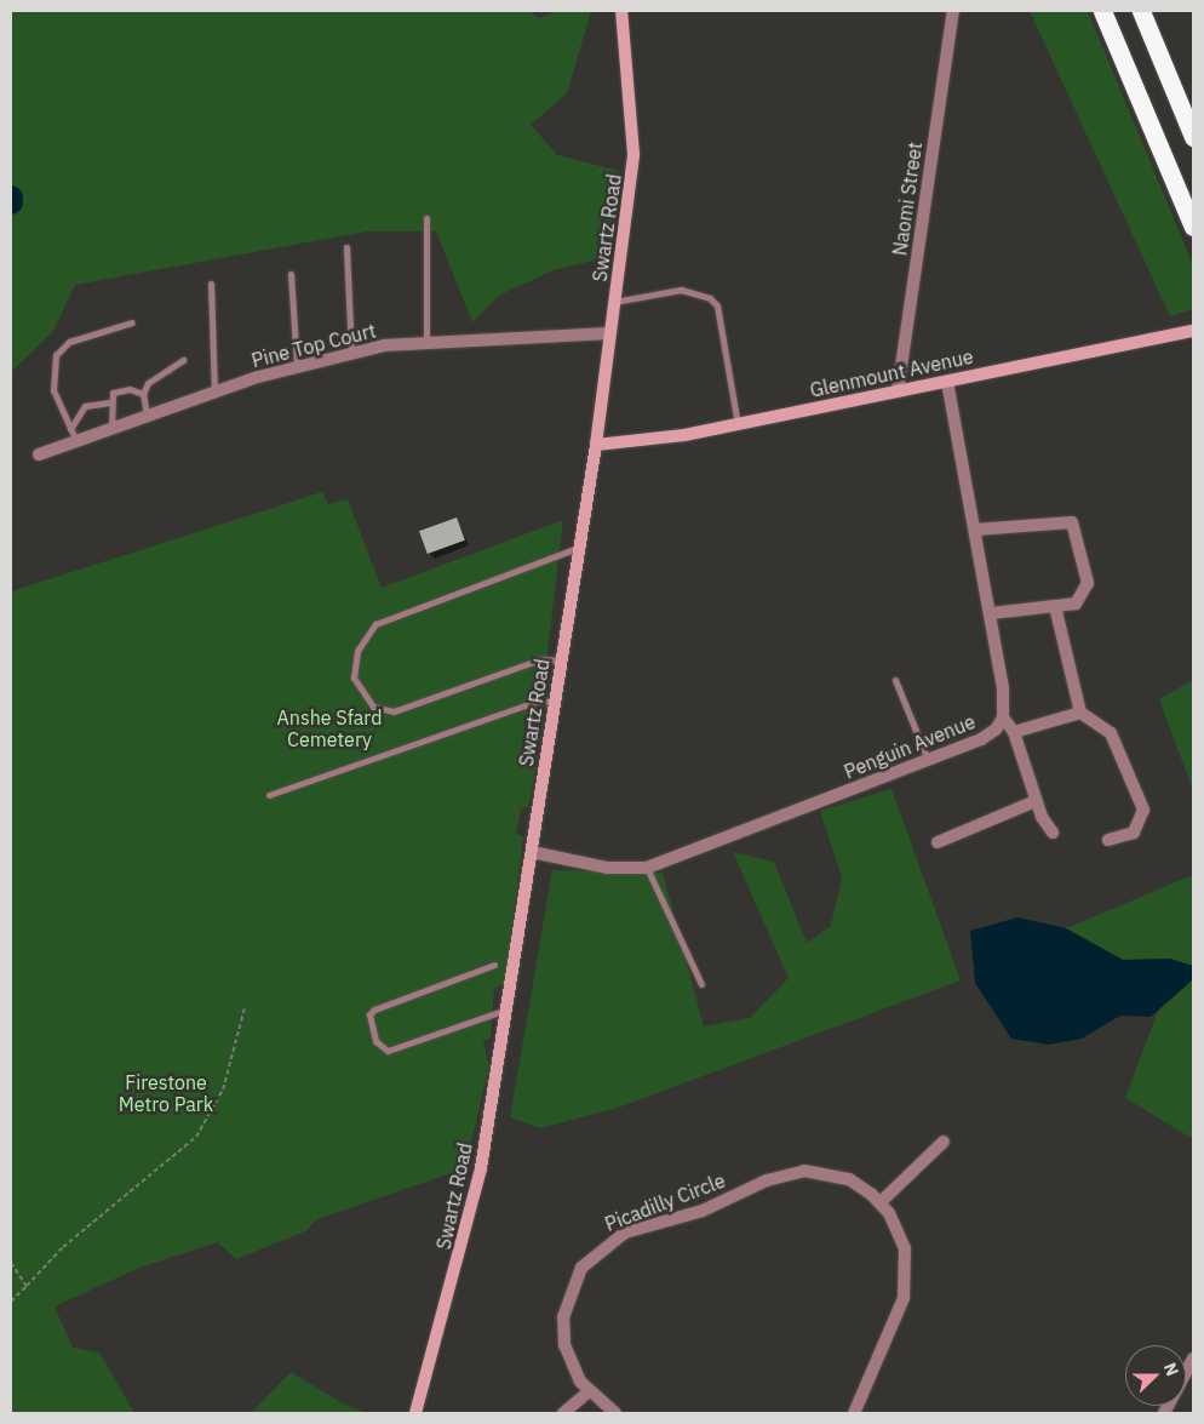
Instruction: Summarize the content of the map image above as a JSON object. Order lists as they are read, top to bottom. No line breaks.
{"streets":{"street":["Naomi Street","Swartz Road","Pine Top Court","Glenmount Avenue","Penguin Avenue","Picadilly Circle"]},"crossings":[["Naomi Street","Glenmount Avenue"],["Swartz Road","Pine Top Court"],["Swartz Road","Glenmount Avenue"],["Swartz Road","Penguin Avenue"],["Glenmount Avenue","Penguin Avenue"]],"parks":["Anshe Sfard Cemetery","Firestone Metro Park"],"north":"right"}
